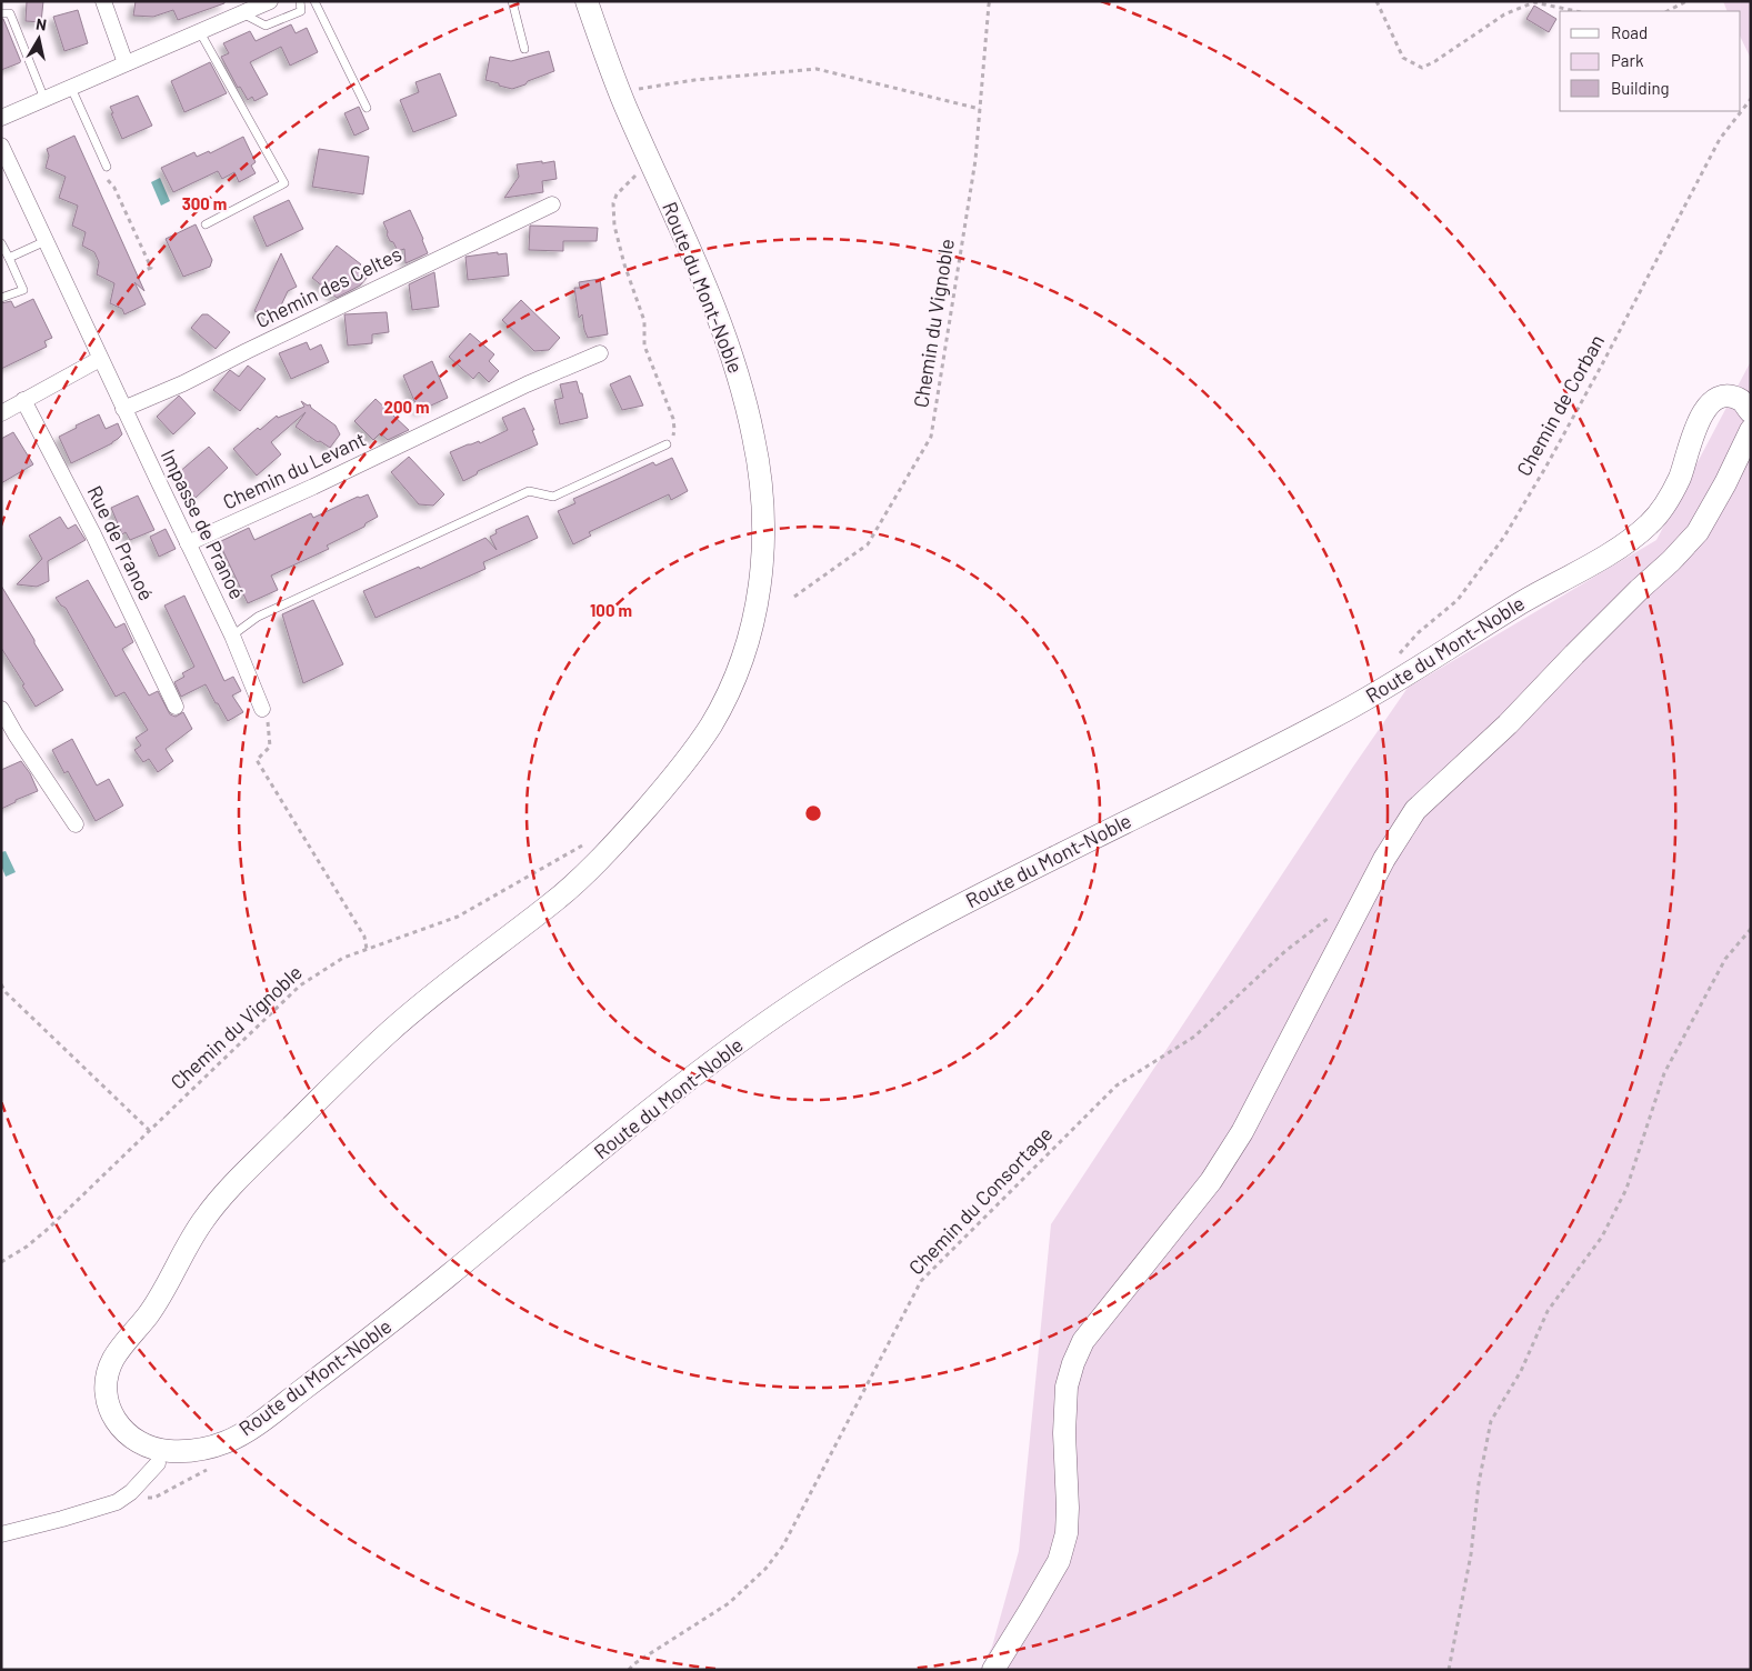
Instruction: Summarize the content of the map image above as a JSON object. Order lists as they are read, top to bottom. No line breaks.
{"streets":{"street":["Chemin des Celtes","Route du Mont-Noble","Chemin du Levant","Impasse de Pranoé","Rue de Pranoé"],"path":["Chemin du Vignoble","Chemin de Corban","Chemin du Consortage"]},"crossings":[["Chemin des Celtes","Impasse de Pranoé"],["Chemin du Levant","Impasse de Pranoé"]],"legend":["Road","Park","Building"],"north":"top","rings":["300 m","200 m","100 m"]}
